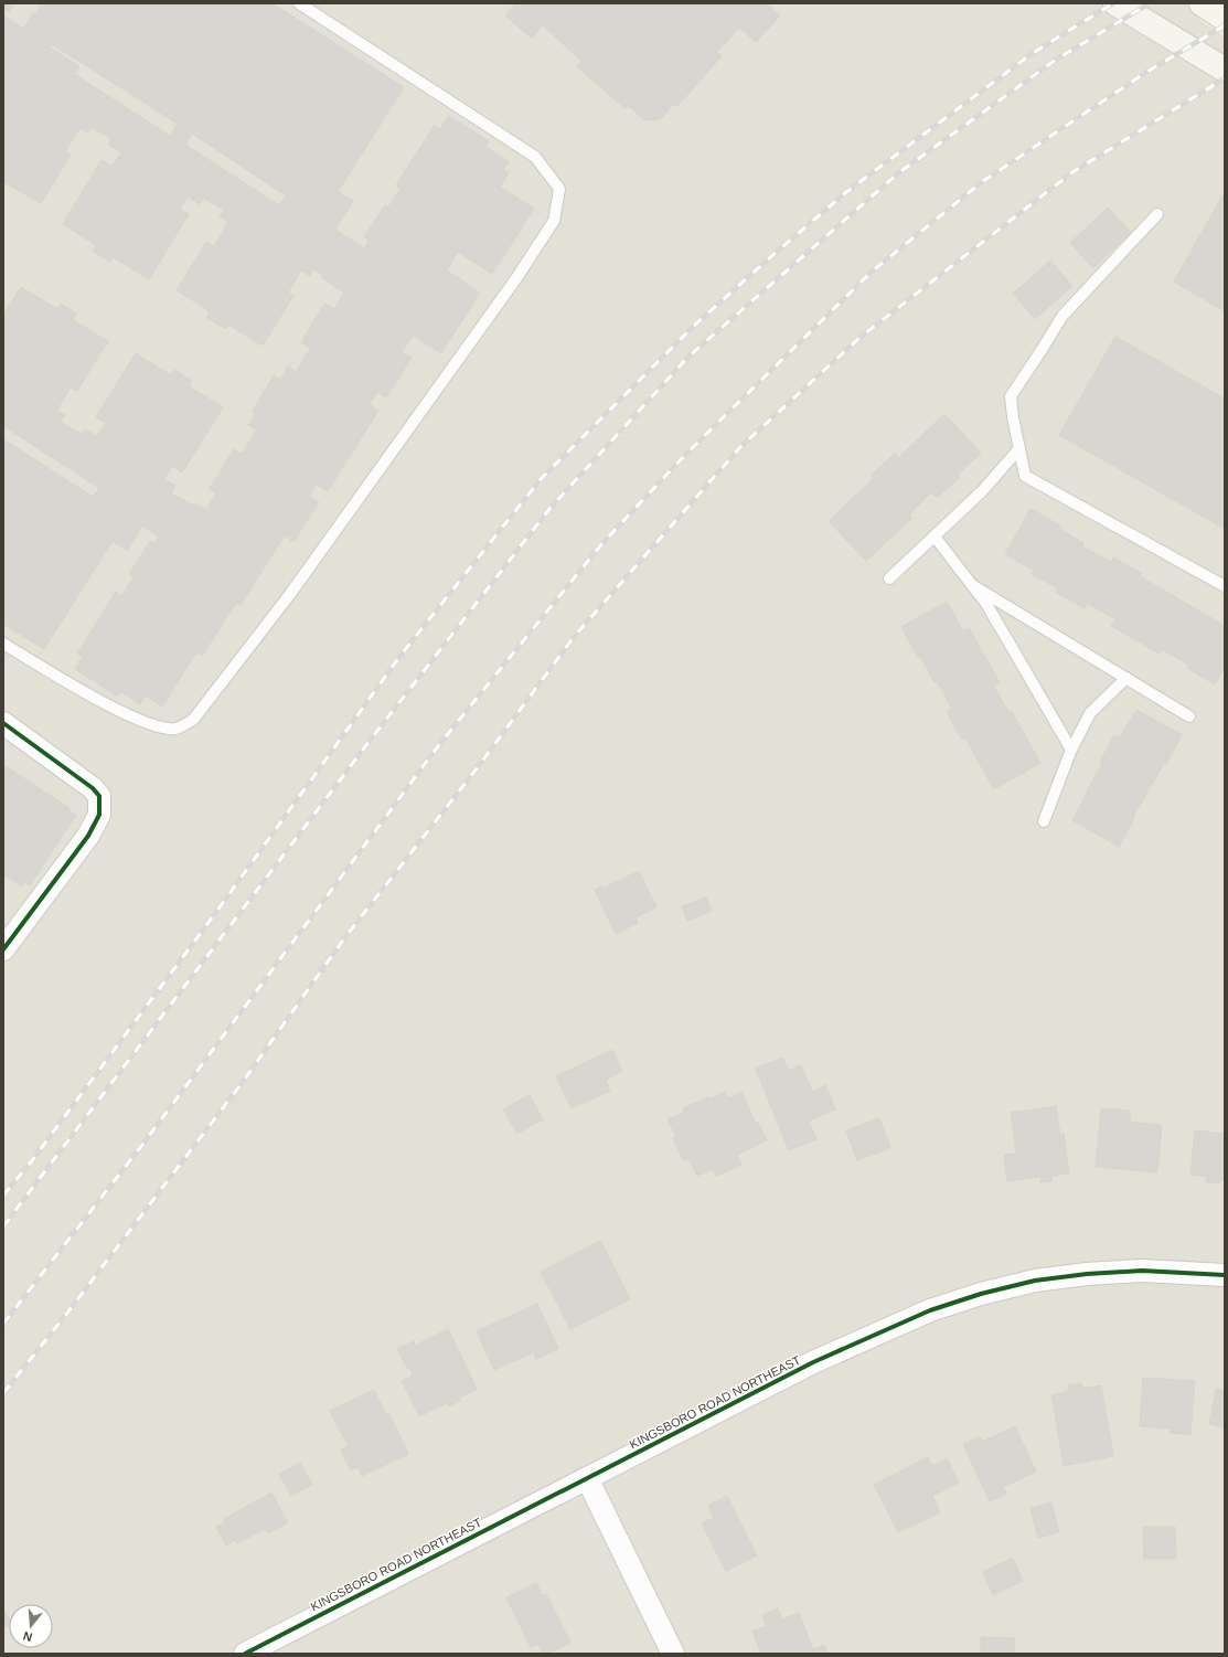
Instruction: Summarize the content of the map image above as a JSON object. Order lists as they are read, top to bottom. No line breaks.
{"streets":{"street":["KINGSBORO ROAD NORTHEAST"]},"north":"bottom"}
